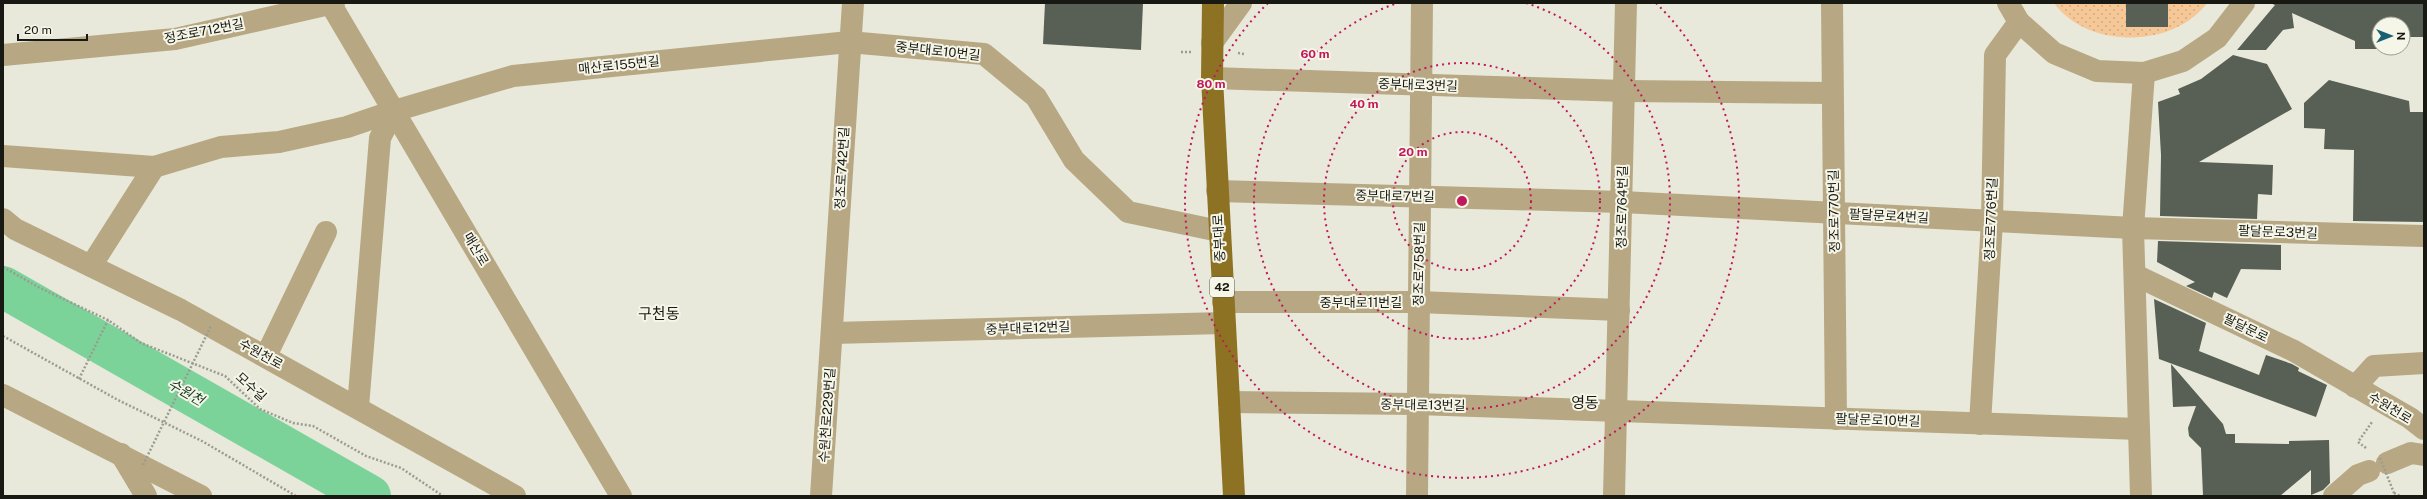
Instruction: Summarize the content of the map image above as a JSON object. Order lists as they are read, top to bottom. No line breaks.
{"streets":{"main road":["중부대로","42"],"street":["정조로712번길","중부대로10번길","매산로155번길","중부대로3번길","정조로742번길","중부대로7번길","정조로764번길","정조로770번길","팔달문로4번길","정조로776번길","팔달문로3번길","매산로","정조로758번길","중부대로11번길","중부대로12번길","팔달문로","수원천로","중부대로13번길","수원천로229번길","팔달문로10번길"],"path":["모수길"]},"crossings":[["정조로712번길","매산로"],["중부대로10번길","매산로155번길"],["중부대로10번길","정조로742번길"],["중부대로10번길","중부대로"],["매산로155번길","정조로742번길"],["매산로155번길","매산로"],["중부대로3번길","정조로764번길"],["중부대로3번길","정조로770번길"],["중부대로3번길","중부대로"],["중부대로3번길","정조로758번길"],["정조로742번길","중부대로12번길"],["정조로742번길","수원천로229번길"],["중부대로7번길","정조로764번길"],["중부대로7번길","팔달문로4번길"],["중부대로7번길","중부대로"],["중부대로7번길","정조로758번길"],["정조로764번길","팔달문로4번길"],["정조로764번길","중부대로11번길"],["정조로764번길","중부대로13번길"],["정조로764번길","팔달문로10번길"],["정조로770번길","팔달문로4번길"],["정조로770번길","팔달문로10번길"],["팔달문로4번길","정조로776번길"],["팔달문로4번길","팔달문로3번길"],["정조로776번길","팔달문로10번길"],["중부대로","중부대로11번길"],["중부대로","중부대로12번길"],["중부대로","중부대로13번길"],["정조로758번길","중부대로11번길"],["정조로758번길","중부대로13번길"],["중부대로11번길","중부대로12번길"],["중부대로12번길","수원천로229번길"],["팔달문로","수원천로"],["중부대로13번길","팔달문로10번길"]],"districts":["구천동","영동"],"water":["수원천"],"scale_bar":"20 m","north":"right","rings":["60 m","80 m","40 m","20 m"]}
